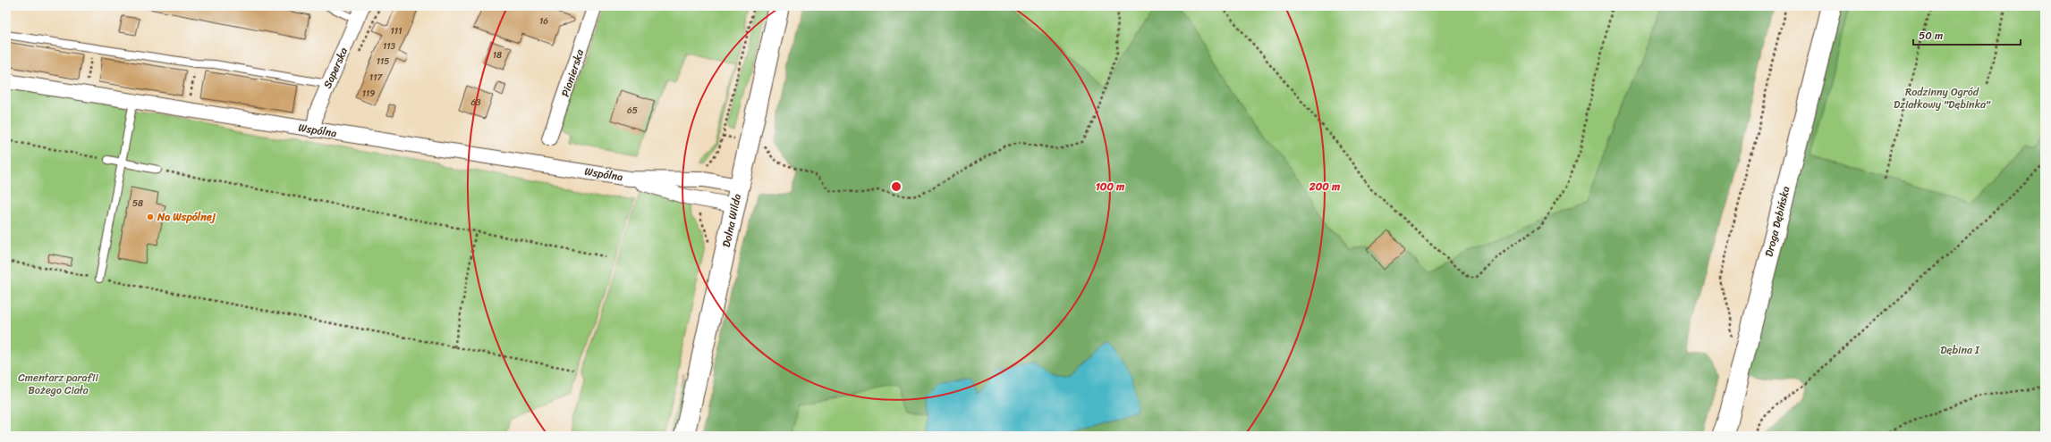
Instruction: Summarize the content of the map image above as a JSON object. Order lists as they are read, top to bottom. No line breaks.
{"streets":{"main road":["Dolna Wilda","Droga Dębińska"],"street":["Saperska","Pionierska","Wspólna"]},"crossings":[["Saperska","Wspólna"],["Wspólna","Dolna Wilda"]],"parks":["Rodzinny Ogród Działkowy \"Dębinka\"","Dębina I","Cmentarz parafii Bożego Ciała"],"places":["Na Wspólnej"],"house_numbers":["16","111","113","18","115","117","119","63","65","58"],"scale_bar":"50 m","rings":["100 m","200 m"]}
